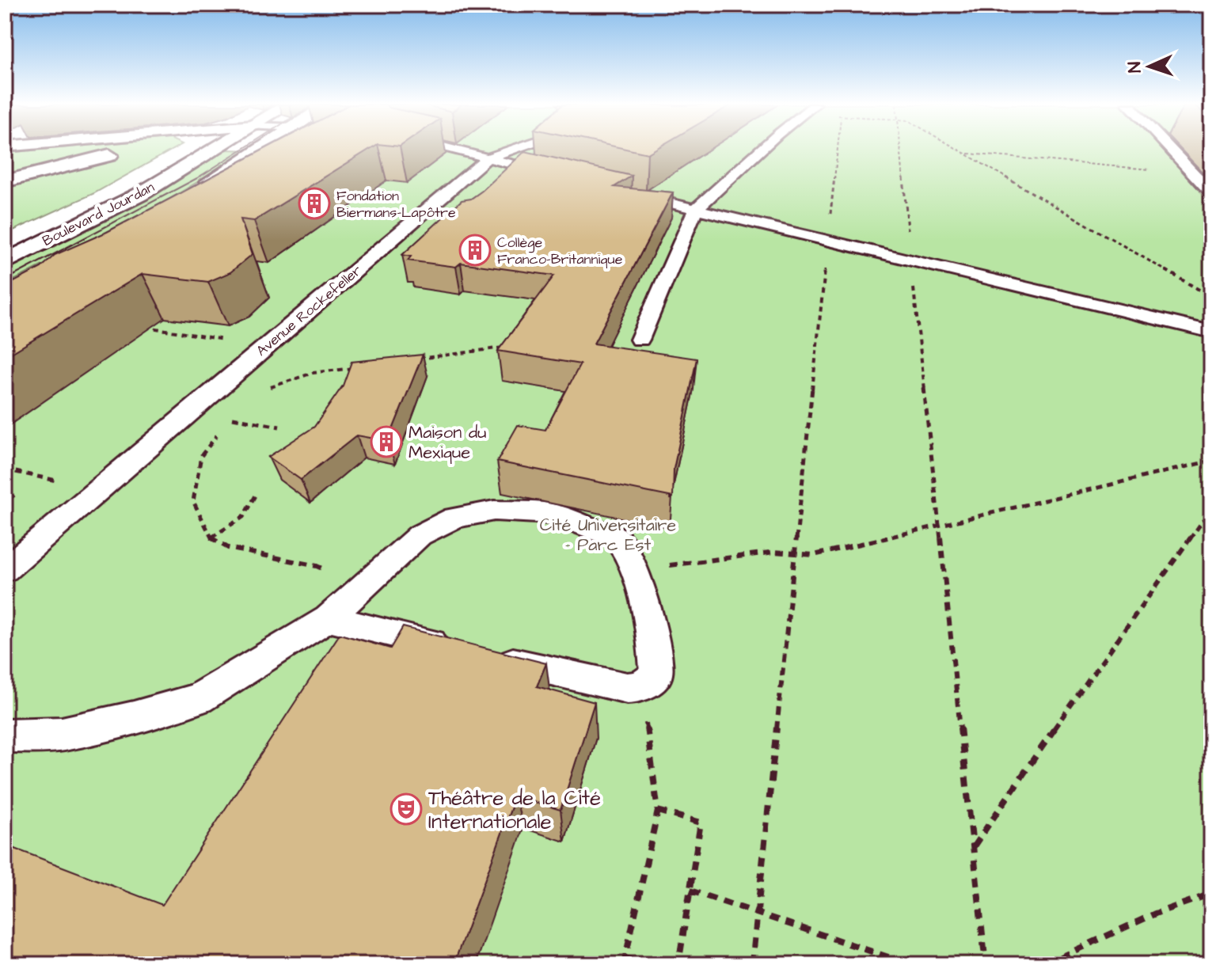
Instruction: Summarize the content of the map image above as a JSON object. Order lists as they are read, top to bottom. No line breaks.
{"streets":{"main road":["Boulevard Jourdan"],"lane":["Avenue Rockefeller"]},"parks":["Cité Universitaire - Parc Est"],"places":{"building":["Fondation Biermans-Lapôtre","Collège Franco-Britannique","Maison du Mexique"],"theatre":["Théâtre de la Cité Internationale"]},"north":"left"}
